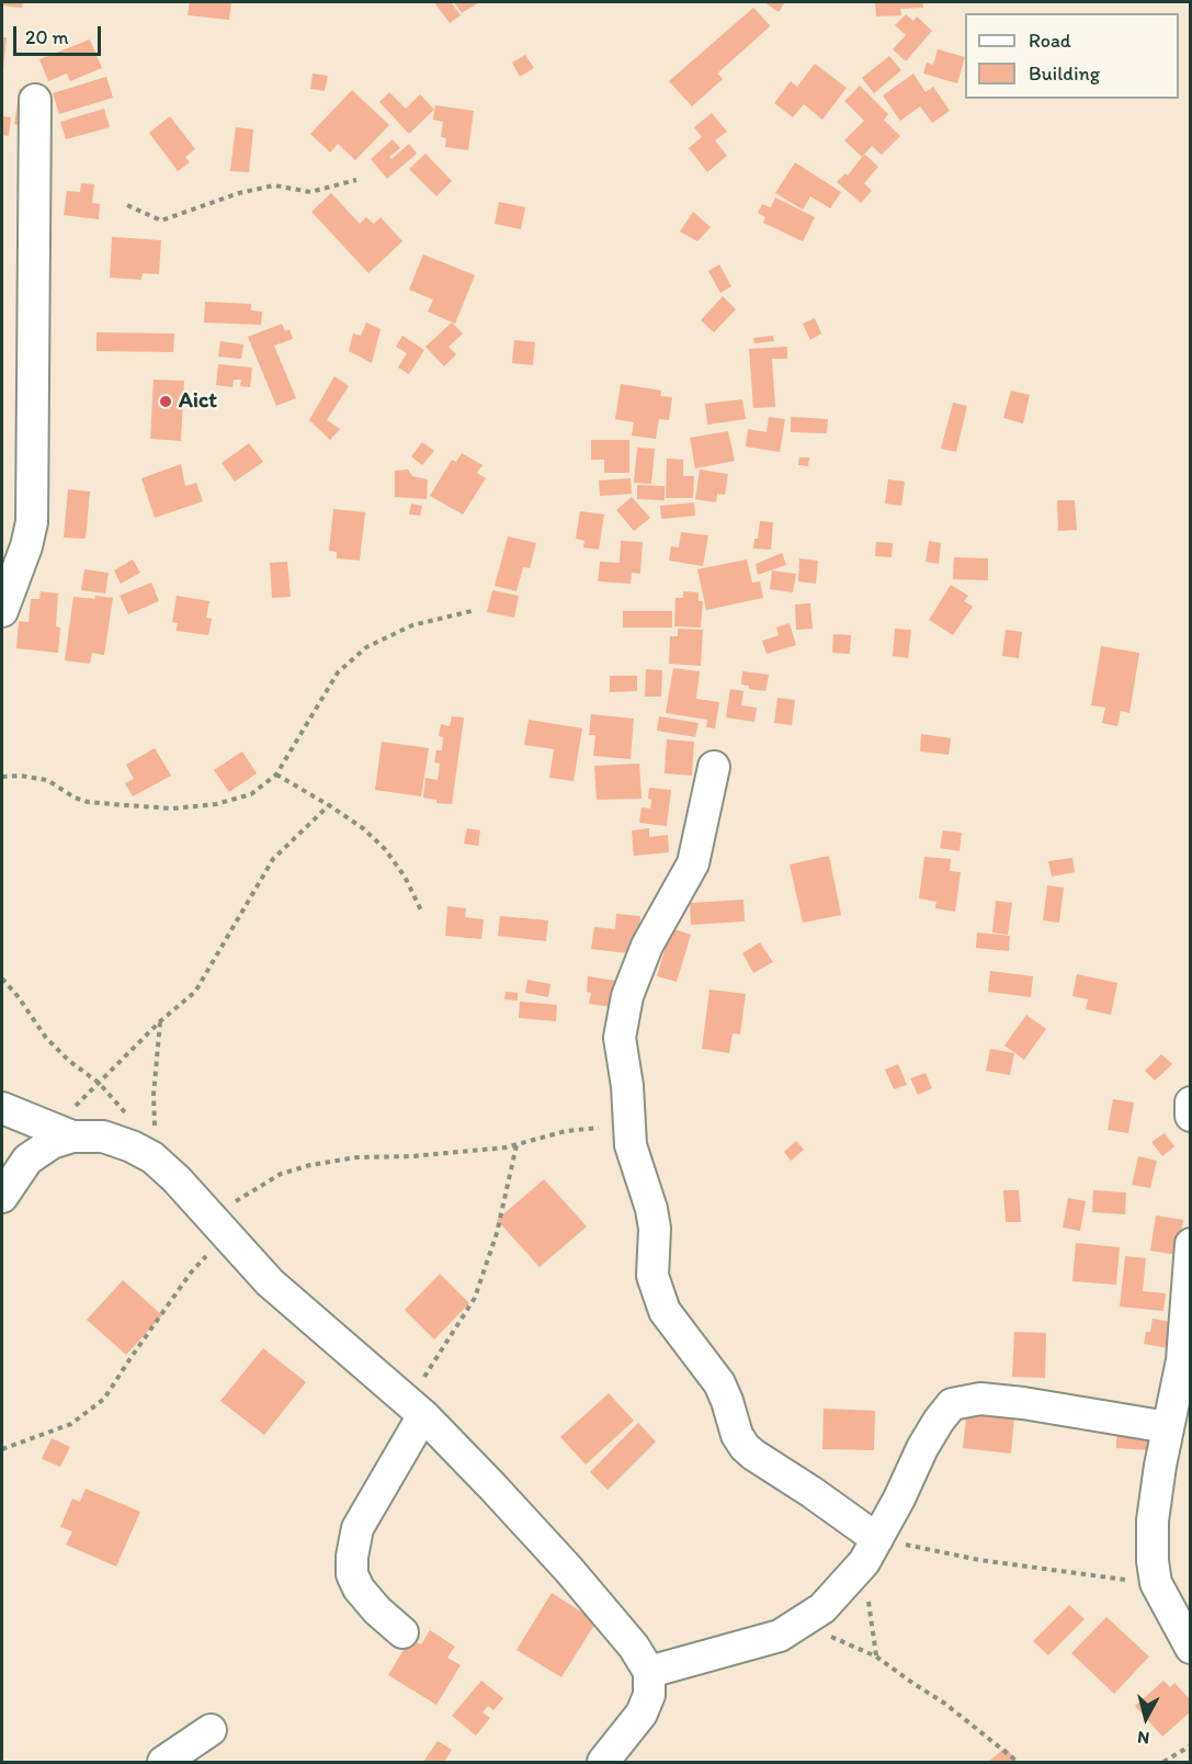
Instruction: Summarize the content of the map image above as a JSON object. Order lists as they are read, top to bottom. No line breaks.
{"places":["Aict"],"legend":["Road","Building"],"scale_bar":"20 m","north":"bottom"}
